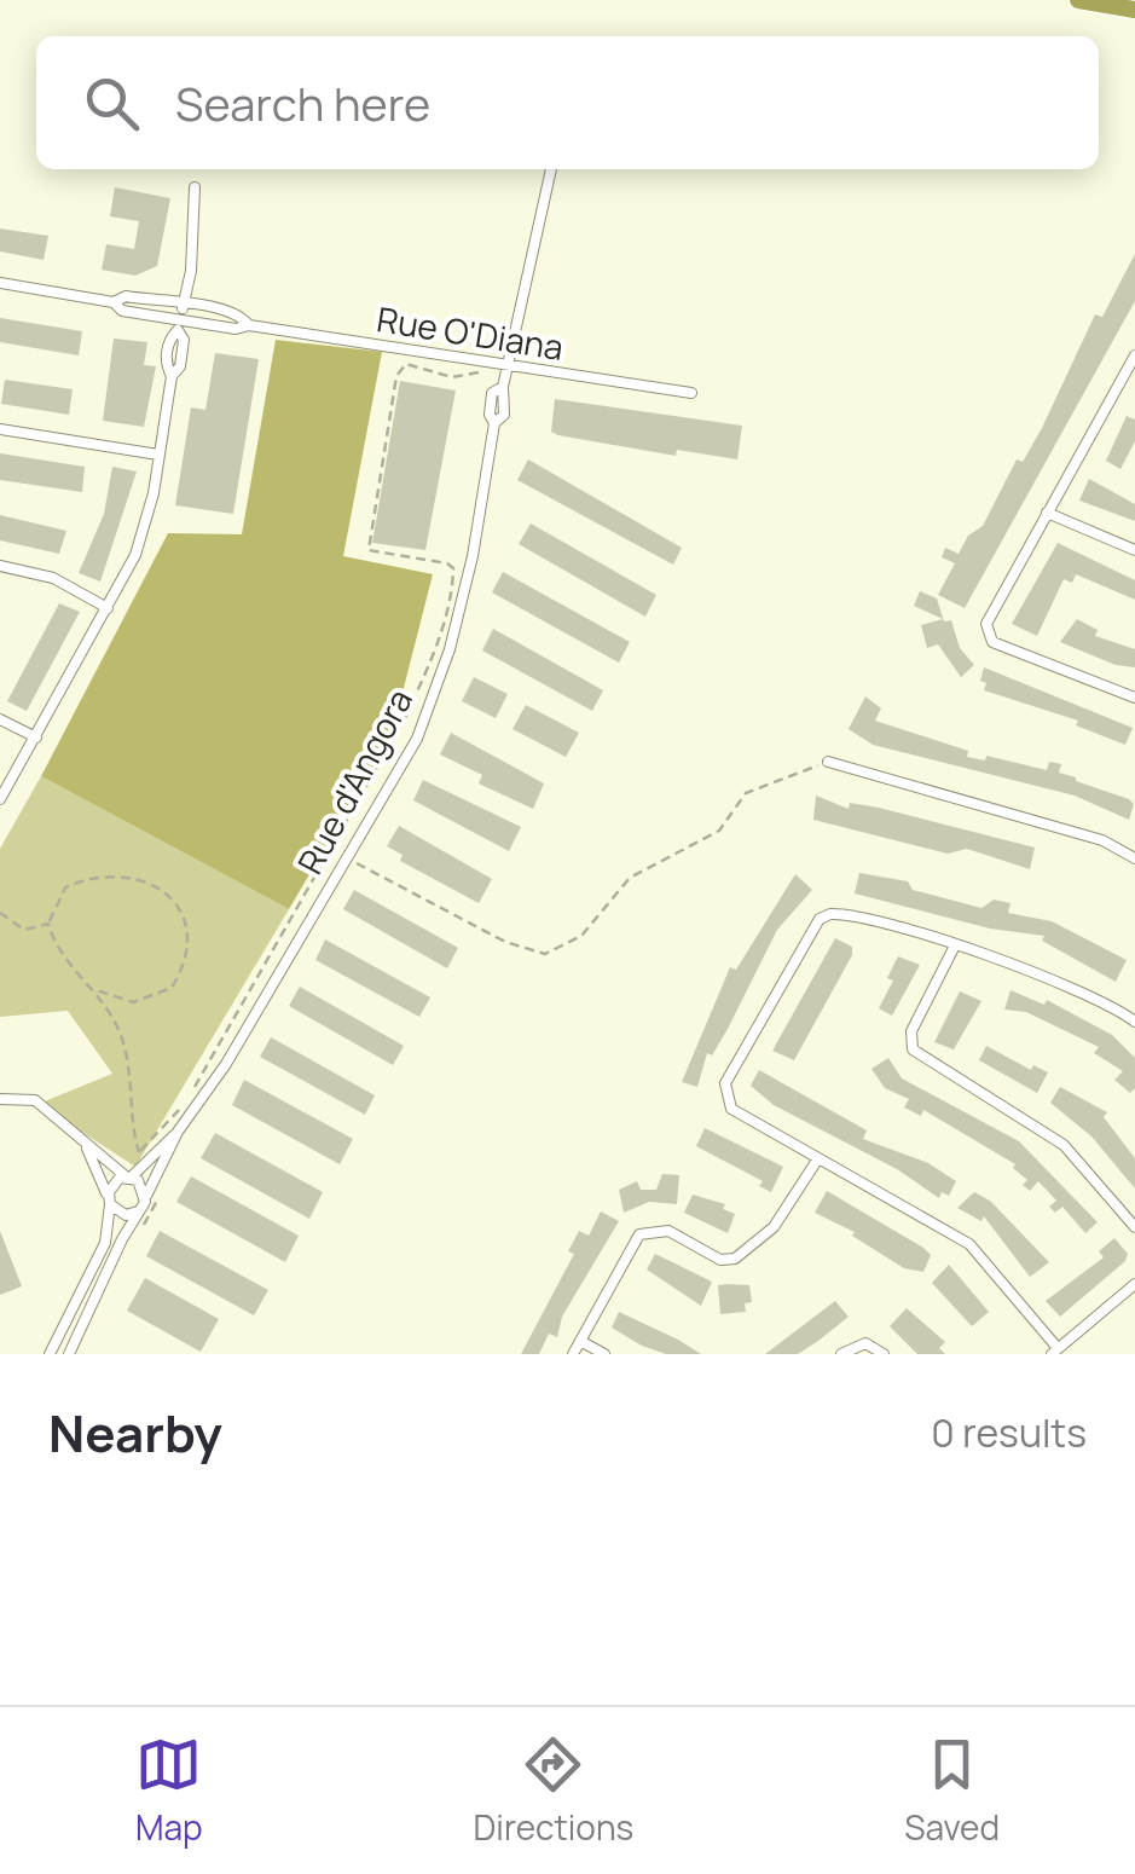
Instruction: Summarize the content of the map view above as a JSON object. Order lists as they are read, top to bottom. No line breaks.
{"streets":{"street":["Rue O'Diana","Rue d'Angora"]},"crossings":[["Rue O'Diana","Rue d'Angora"]],"page":{"search":"Search here","heading":["Nearby","0 results"],"nav":["Map","Directions","Saved"]}}
